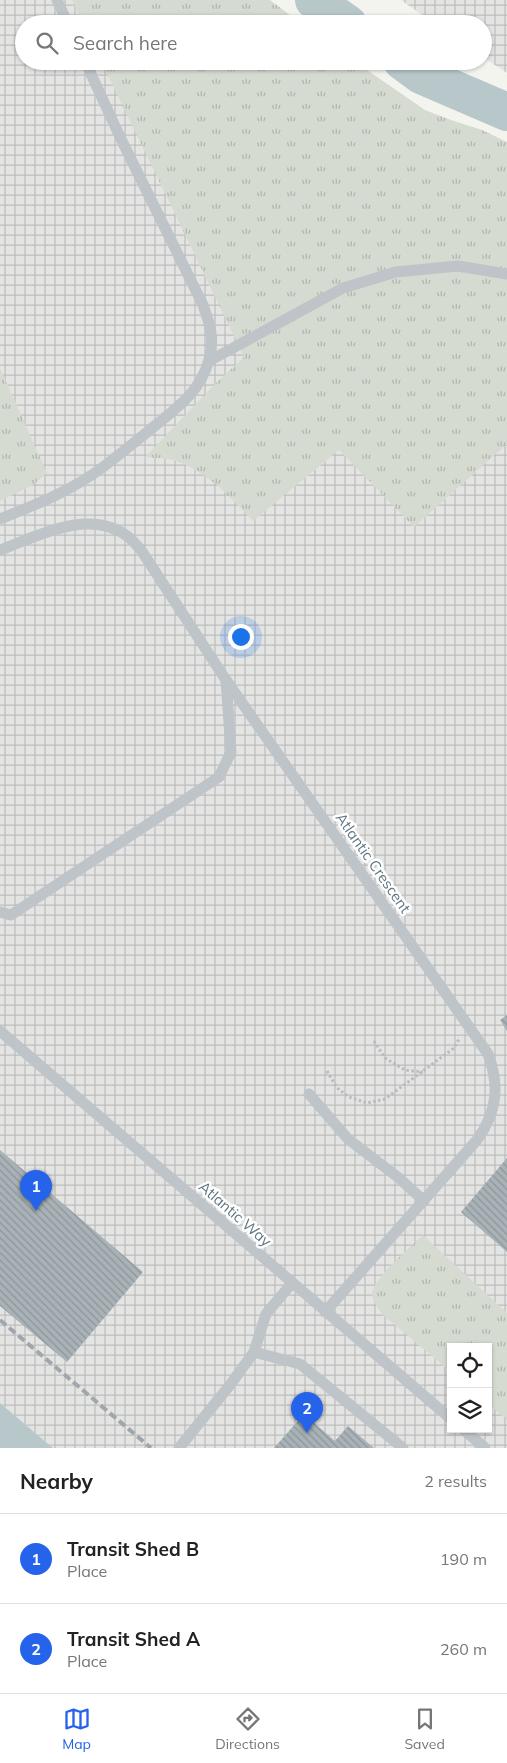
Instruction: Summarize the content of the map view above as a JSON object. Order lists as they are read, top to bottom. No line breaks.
{"streets":{"lane":["Atlantic Crescent","Atlantic Way"]},"crossings":[["Atlantic Crescent","Atlantic Way"]],"page":{"search":"Search here","pins":["1","2"],"heading":["Nearby","2 results"],"list":[{"mark":"1","name":"Transit Shed B","note":"Place","value":"190 m"},{"mark":"2","name":"Transit Shed A","note":"Place","value":"260 m"}],"nav":["Map","Directions","Saved"]}}
